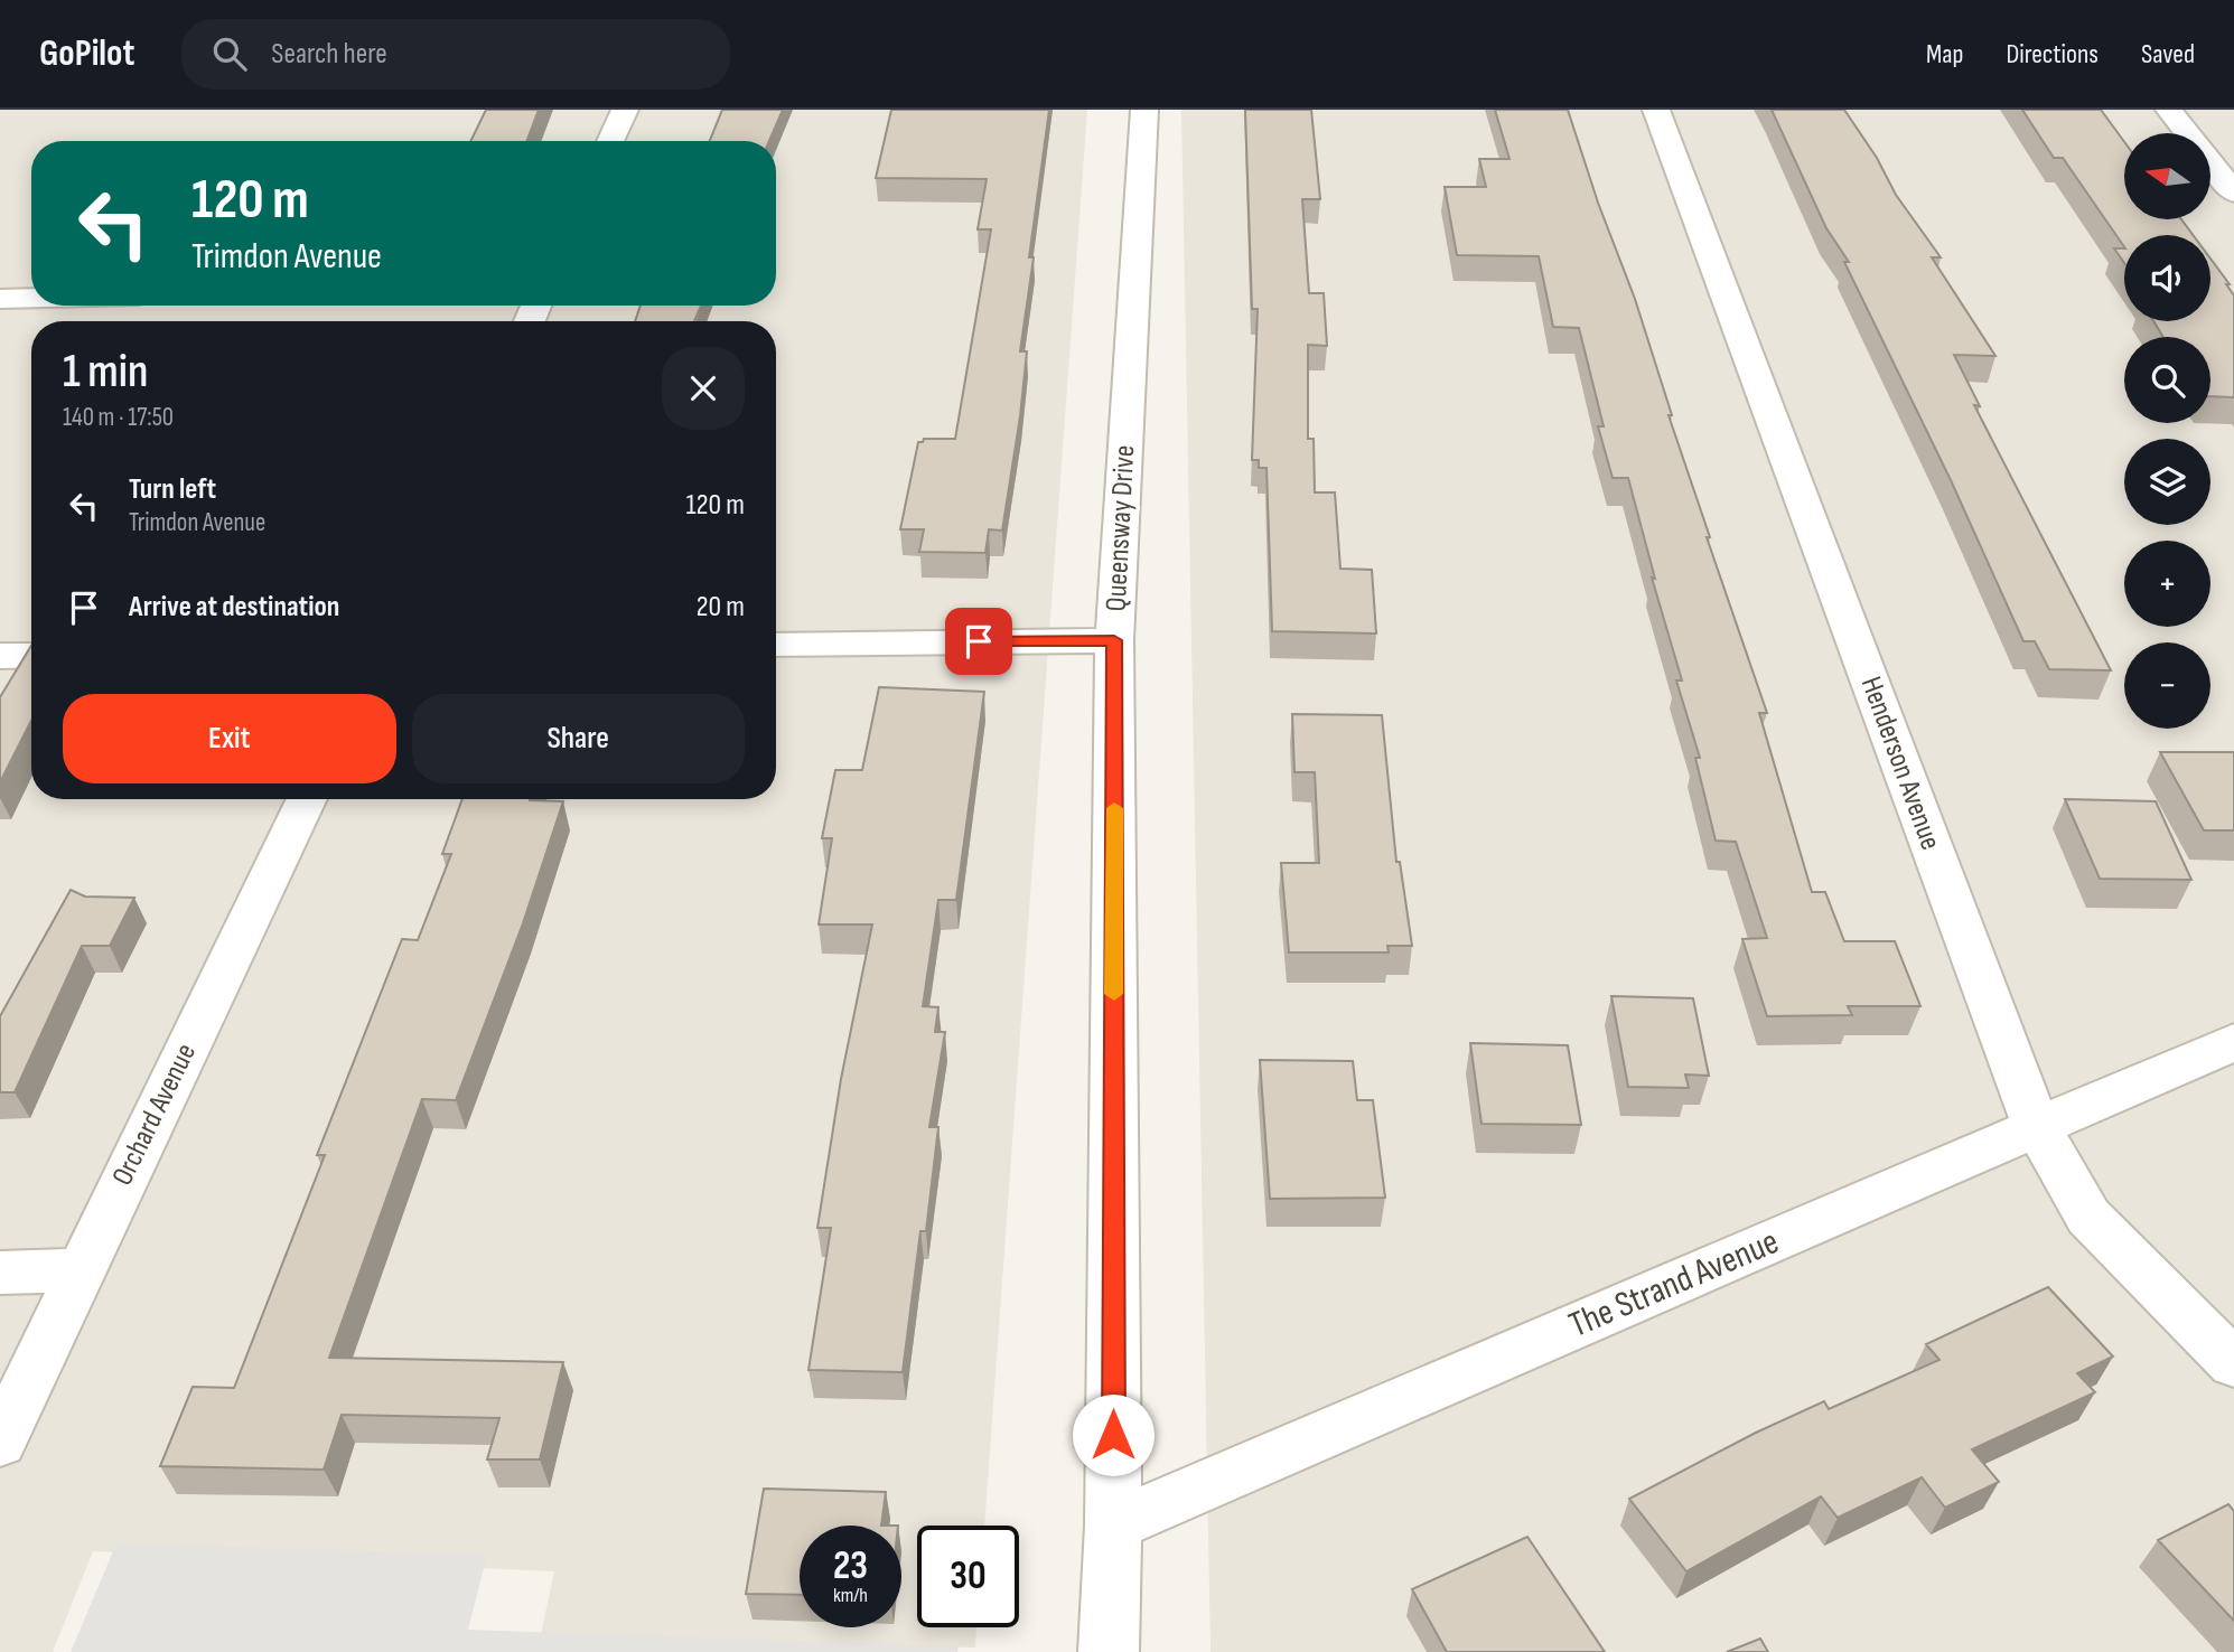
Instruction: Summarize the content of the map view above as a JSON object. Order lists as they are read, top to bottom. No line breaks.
{"streets":{"street":["Queensway Drive","Henderson Avenue","Orchard Avenue","The Strand Avenue"]},"crossings":[["Queensway Drive","The Strand Avenue"],["Henderson Avenue","The Strand Avenue"]],"north":"left","page":{"header":"GoPilot","search":"Search here","nav":["Map","Directions","Saved"],"map_buttons":["+","−"],"turn":["120 m","Trimdon Avenue"],"heading":["1 min","140 m · 17:50"],"list":[{"name":"Turn left","note":"Trimdon Avenue","value":"120 m"},{"name":"Arrive at destination","value":"20 m"}],"buttons":["Exit","Share"],"speed":"23 km/h","limit":"30"}}
